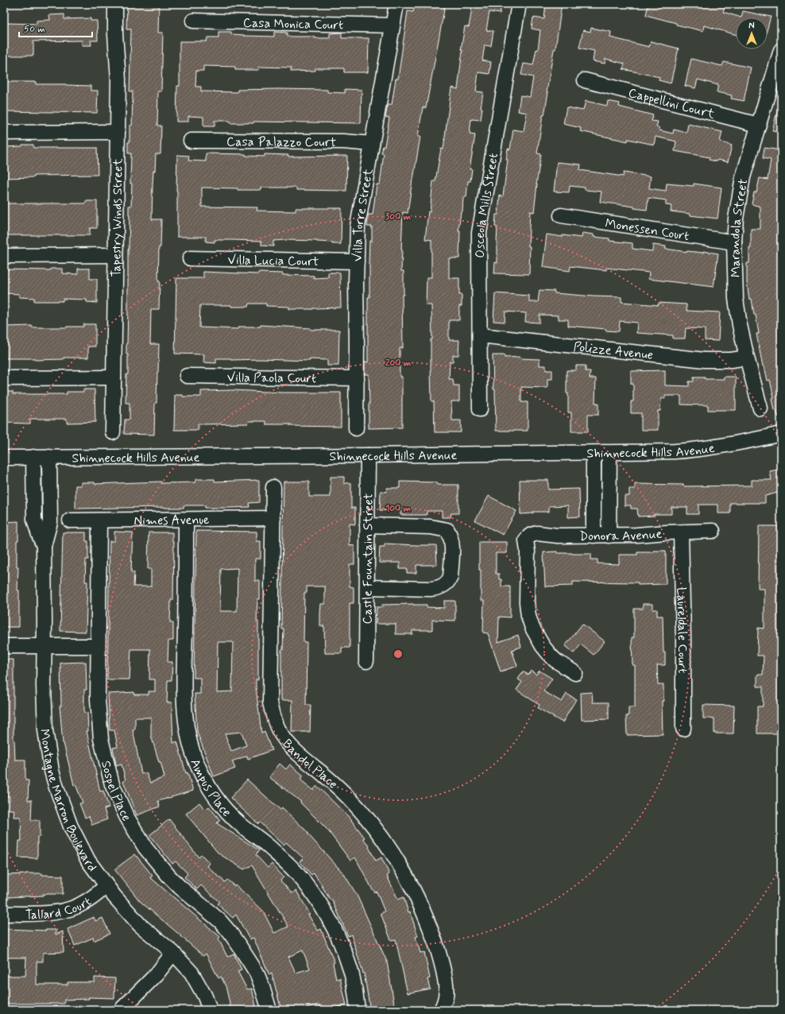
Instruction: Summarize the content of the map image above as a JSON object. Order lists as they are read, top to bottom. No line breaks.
{"streets":{"street":["Casa Monica Court","Cappellini Court","Casa Palazzo Court","Osceola Mills Street","Villa Torre Street","Tapestry Winds Street","Marandola Street","Monessen Court","Villa Lucia Court","Polizze Avenue","Villa Paola Court","Shinnecock Hills Avenue","Nimes Avenue","Donora Avenue","Castle Fountain Street","Laureldale Court","Bandol Place","Ampus Place","Sospel Place","Montagne Marron Boulevard","Tallard Court"]},"crossings":[["Casa Monica Court","Villa Torre Street"],["Cappellini Court","Marandola Street"],["Casa Palazzo Court","Villa Torre Street"],["Osceola Mills Street","Polizze Avenue"],["Villa Torre Street","Villa Lucia Court"],["Villa Torre Street","Villa Paola Court"],["Marandola Street","Monessen Court"],["Marandola Street","Polizze Avenue"],["Shinnecock Hills Avenue","Castle Fountain Street"],["Shinnecock Hills Avenue","Montagne Marron Boulevard"],["Nimes Avenue","Bandol Place"],["Nimes Avenue","Ampus Place"],["Nimes Avenue","Sospel Place"],["Donora Avenue","Laureldale Court"],["Montagne Marron Boulevard","Tallard Court"]],"scale_bar":"50 m","north":"top","rings":["300 m","200 m","100 m"]}
